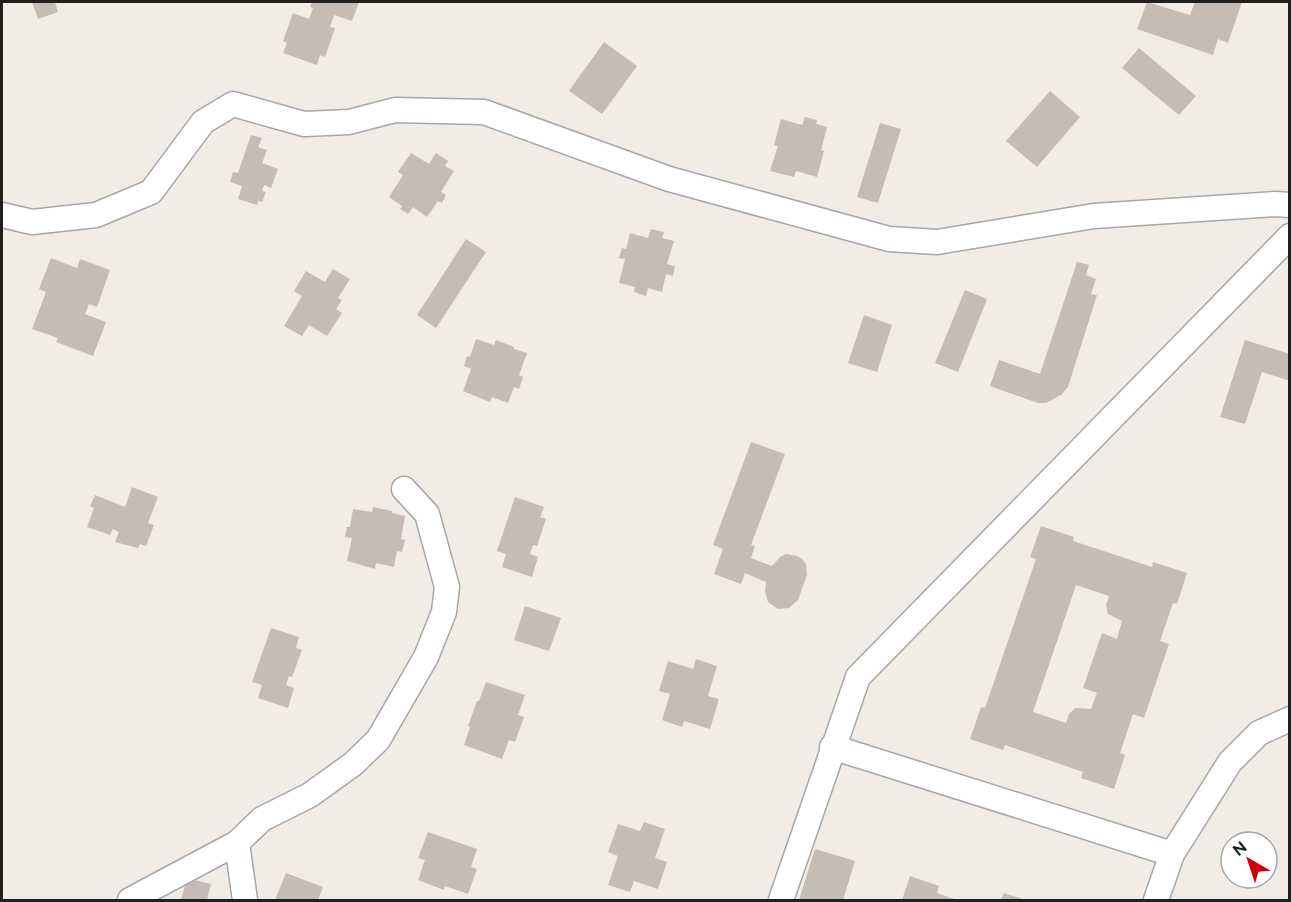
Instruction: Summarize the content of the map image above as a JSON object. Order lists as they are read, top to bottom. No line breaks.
{"north":"top left"}
